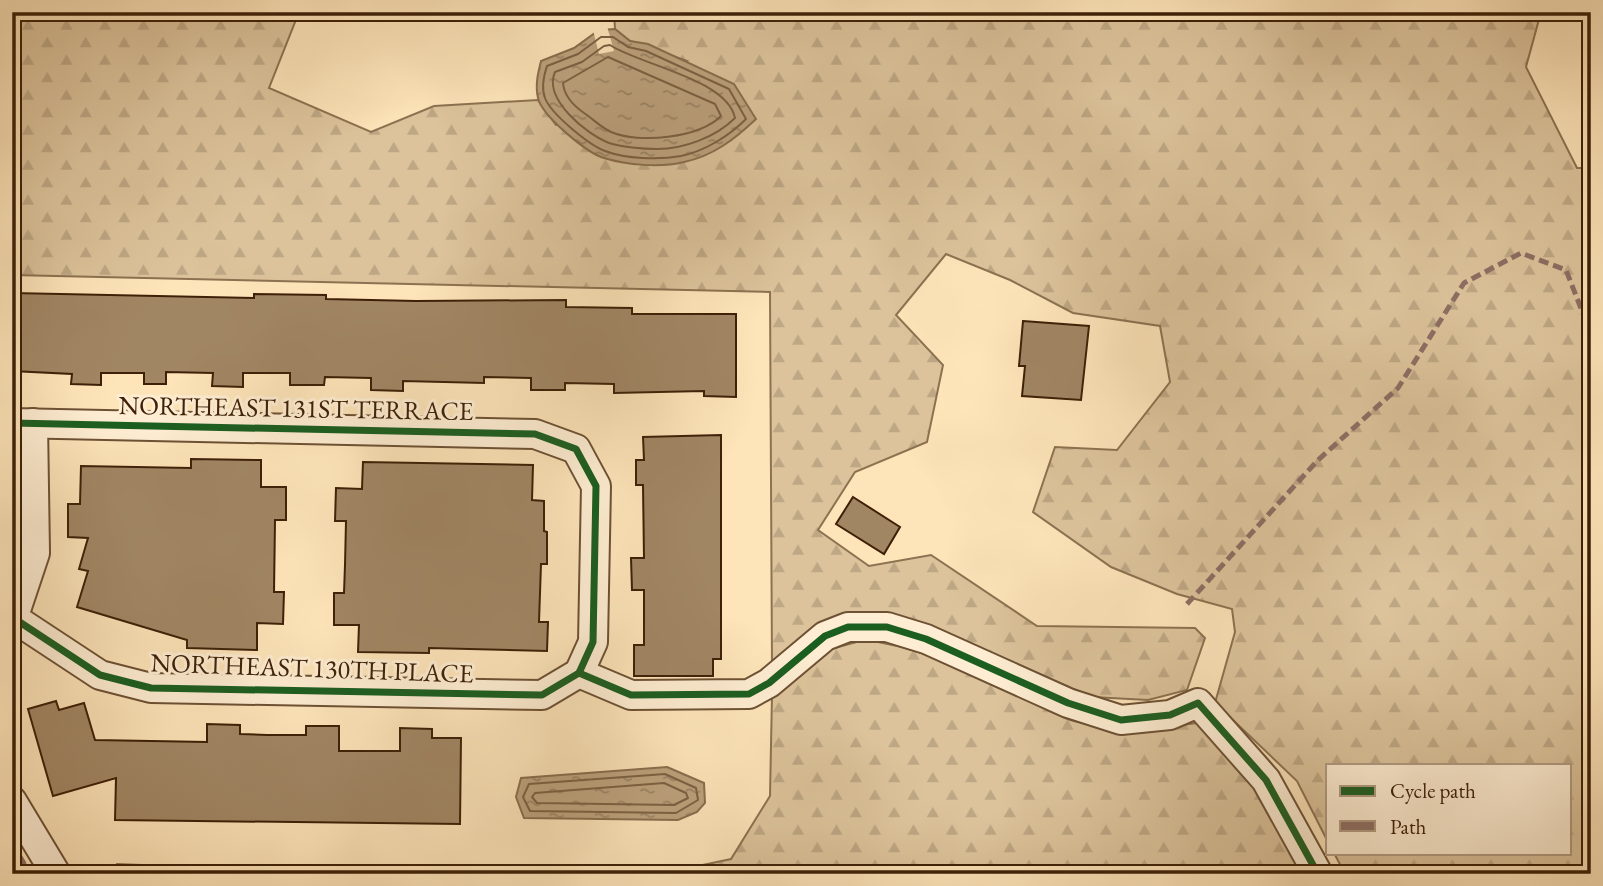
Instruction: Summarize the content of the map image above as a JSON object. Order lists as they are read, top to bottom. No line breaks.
{"streets":{"street":["NORTHEAST 131ST TERRACE","NORTHEAST 130TH PLACE"]},"crossings":[["NORTHEAST 131ST TERRACE","NORTHEAST 130TH PLACE"]],"legend":["Cycle path","Path"]}
